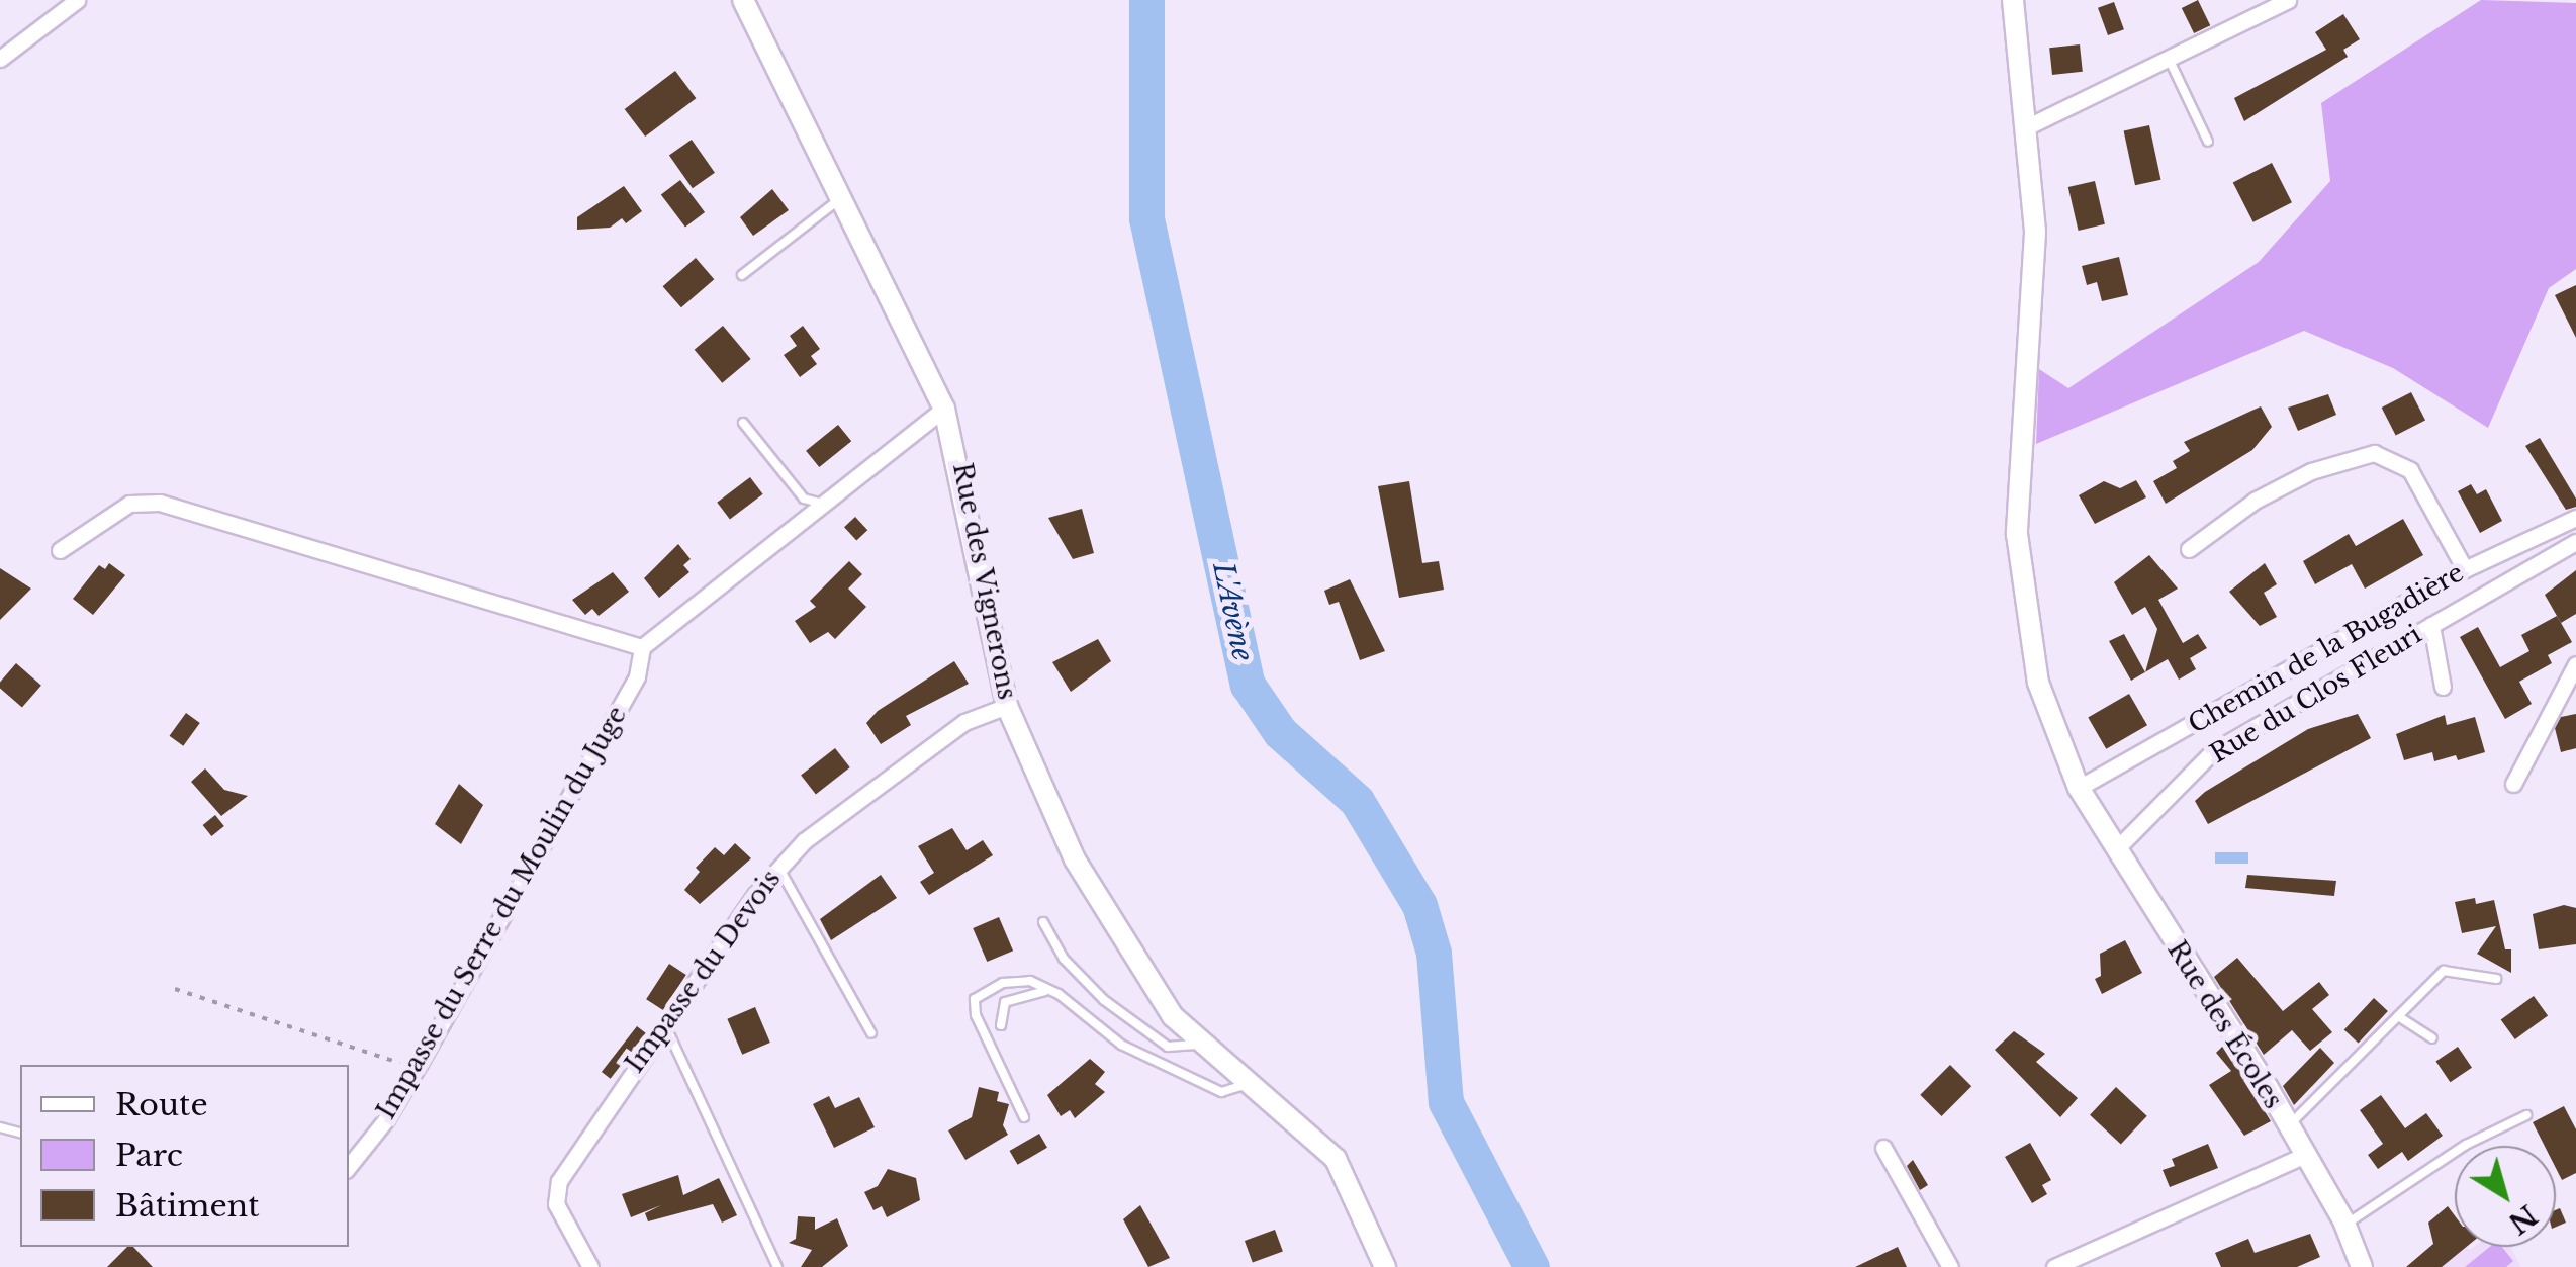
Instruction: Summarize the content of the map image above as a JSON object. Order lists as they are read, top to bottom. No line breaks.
{"streets":{"street":["Rue des Vignerons","Chemin de la Bugadière","Rue du Clos Fleuri","Impasse du Serre du Moulin du Juge","Impasse du Devois","Rue des Écoles"]},"crossings":[["Rue des Vignerons","Impasse du Devois"],["Chemin de la Bugadière","Rue des Écoles"],["Rue du Clos Fleuri","Rue des Écoles"]],"water":["L'Avène"],"legend":["Route","Parc","Bâtiment"],"north":"bottom right"}
